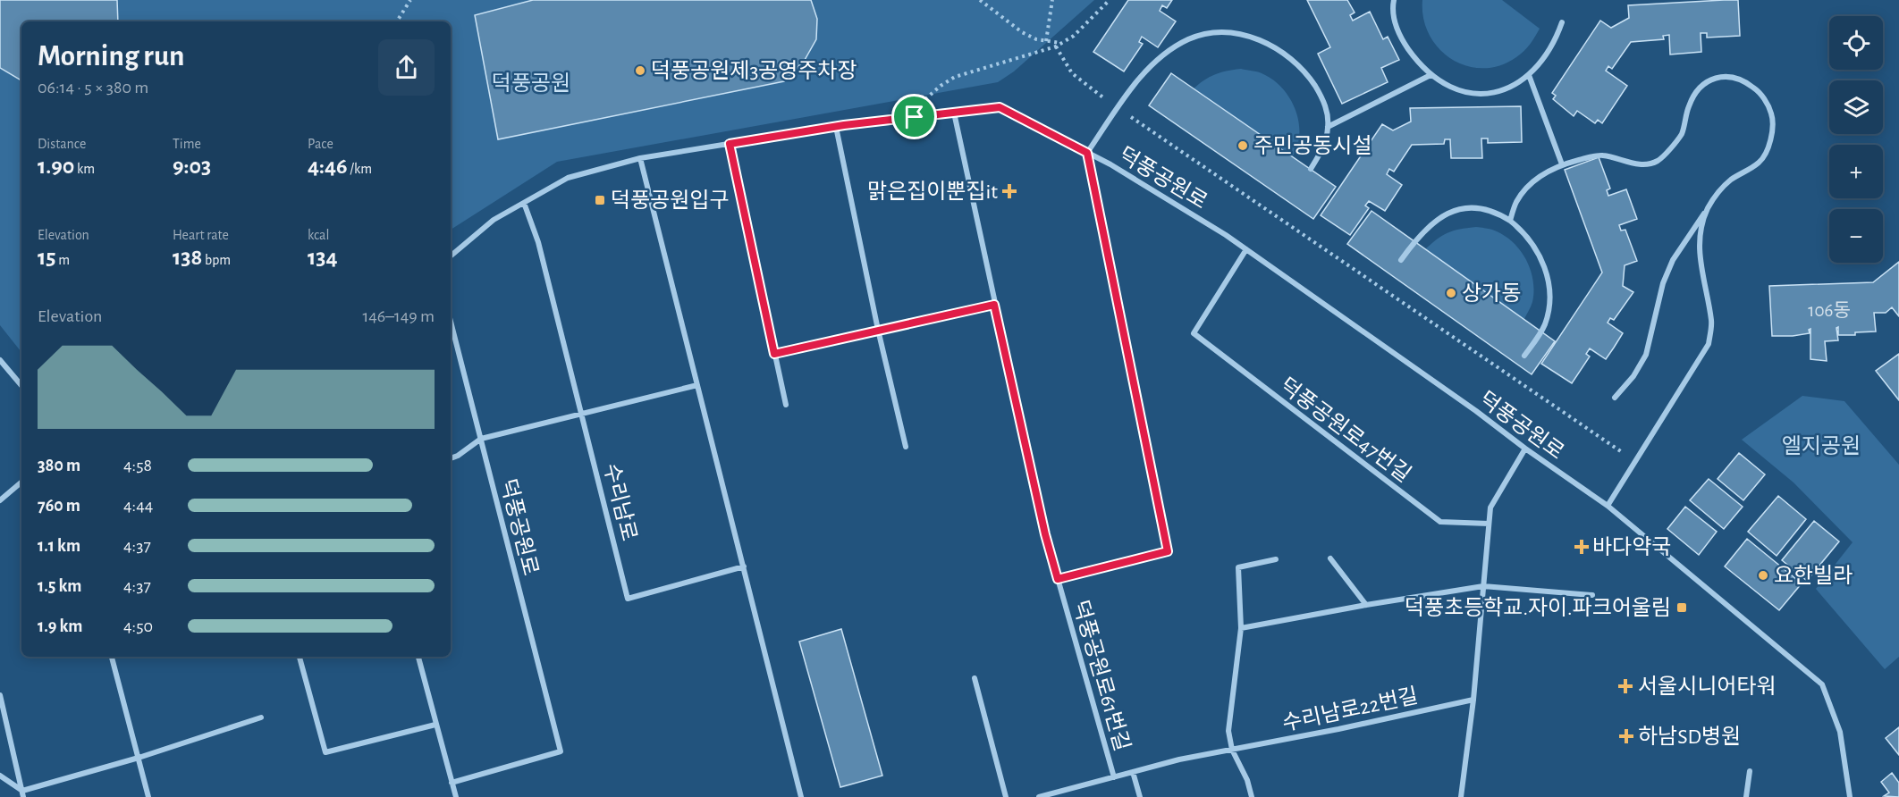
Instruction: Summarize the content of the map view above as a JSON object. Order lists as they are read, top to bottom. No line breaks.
{"streets":{"street":["덕풍공원로","덕풍공원로47번길","수리남로","덕풍공원로61번길","수리남로22번길"]},"crossings":[["덕풍공원로","덕풍공원로47번길"],["덕풍공원로","덕풍공원로61번길"],["덕풍공원로61번길","수리남로22번길"]],"parks":["덕풍공원","엘지공원"],"places":{"other":["덕풍공원제3공영주차장","주민공동시설","상가동","요한빌라"],"health":["맑은집이뿐집it","바다약국","서울시니어타워","하남SD병원"],"transit":["덕풍공원입구","덕풍초등학교.자이.파크어울림"]},"house_numbers":["106동"],"page":{"map_buttons":["+","−"],"heading":["Morning run","06:14 · 5 × 380 m"],"stats":[["Distance","1.90 km"],["Time","9:03"],["Pace","4:46 /km"],["Elevation","15 m"],["Heart rate","138 bpm"],["kcal","134"]],"chart":["Elevation","146–149 m"],"list":[{"name":"380 m","note":"4:58"},{"name":"760 m","note":"4:44"},{"name":"1.1 km","note":"4:37"},{"name":"1.5 km","note":"4:37"},{"name":"1.9 km","note":"4:50"}]}}
